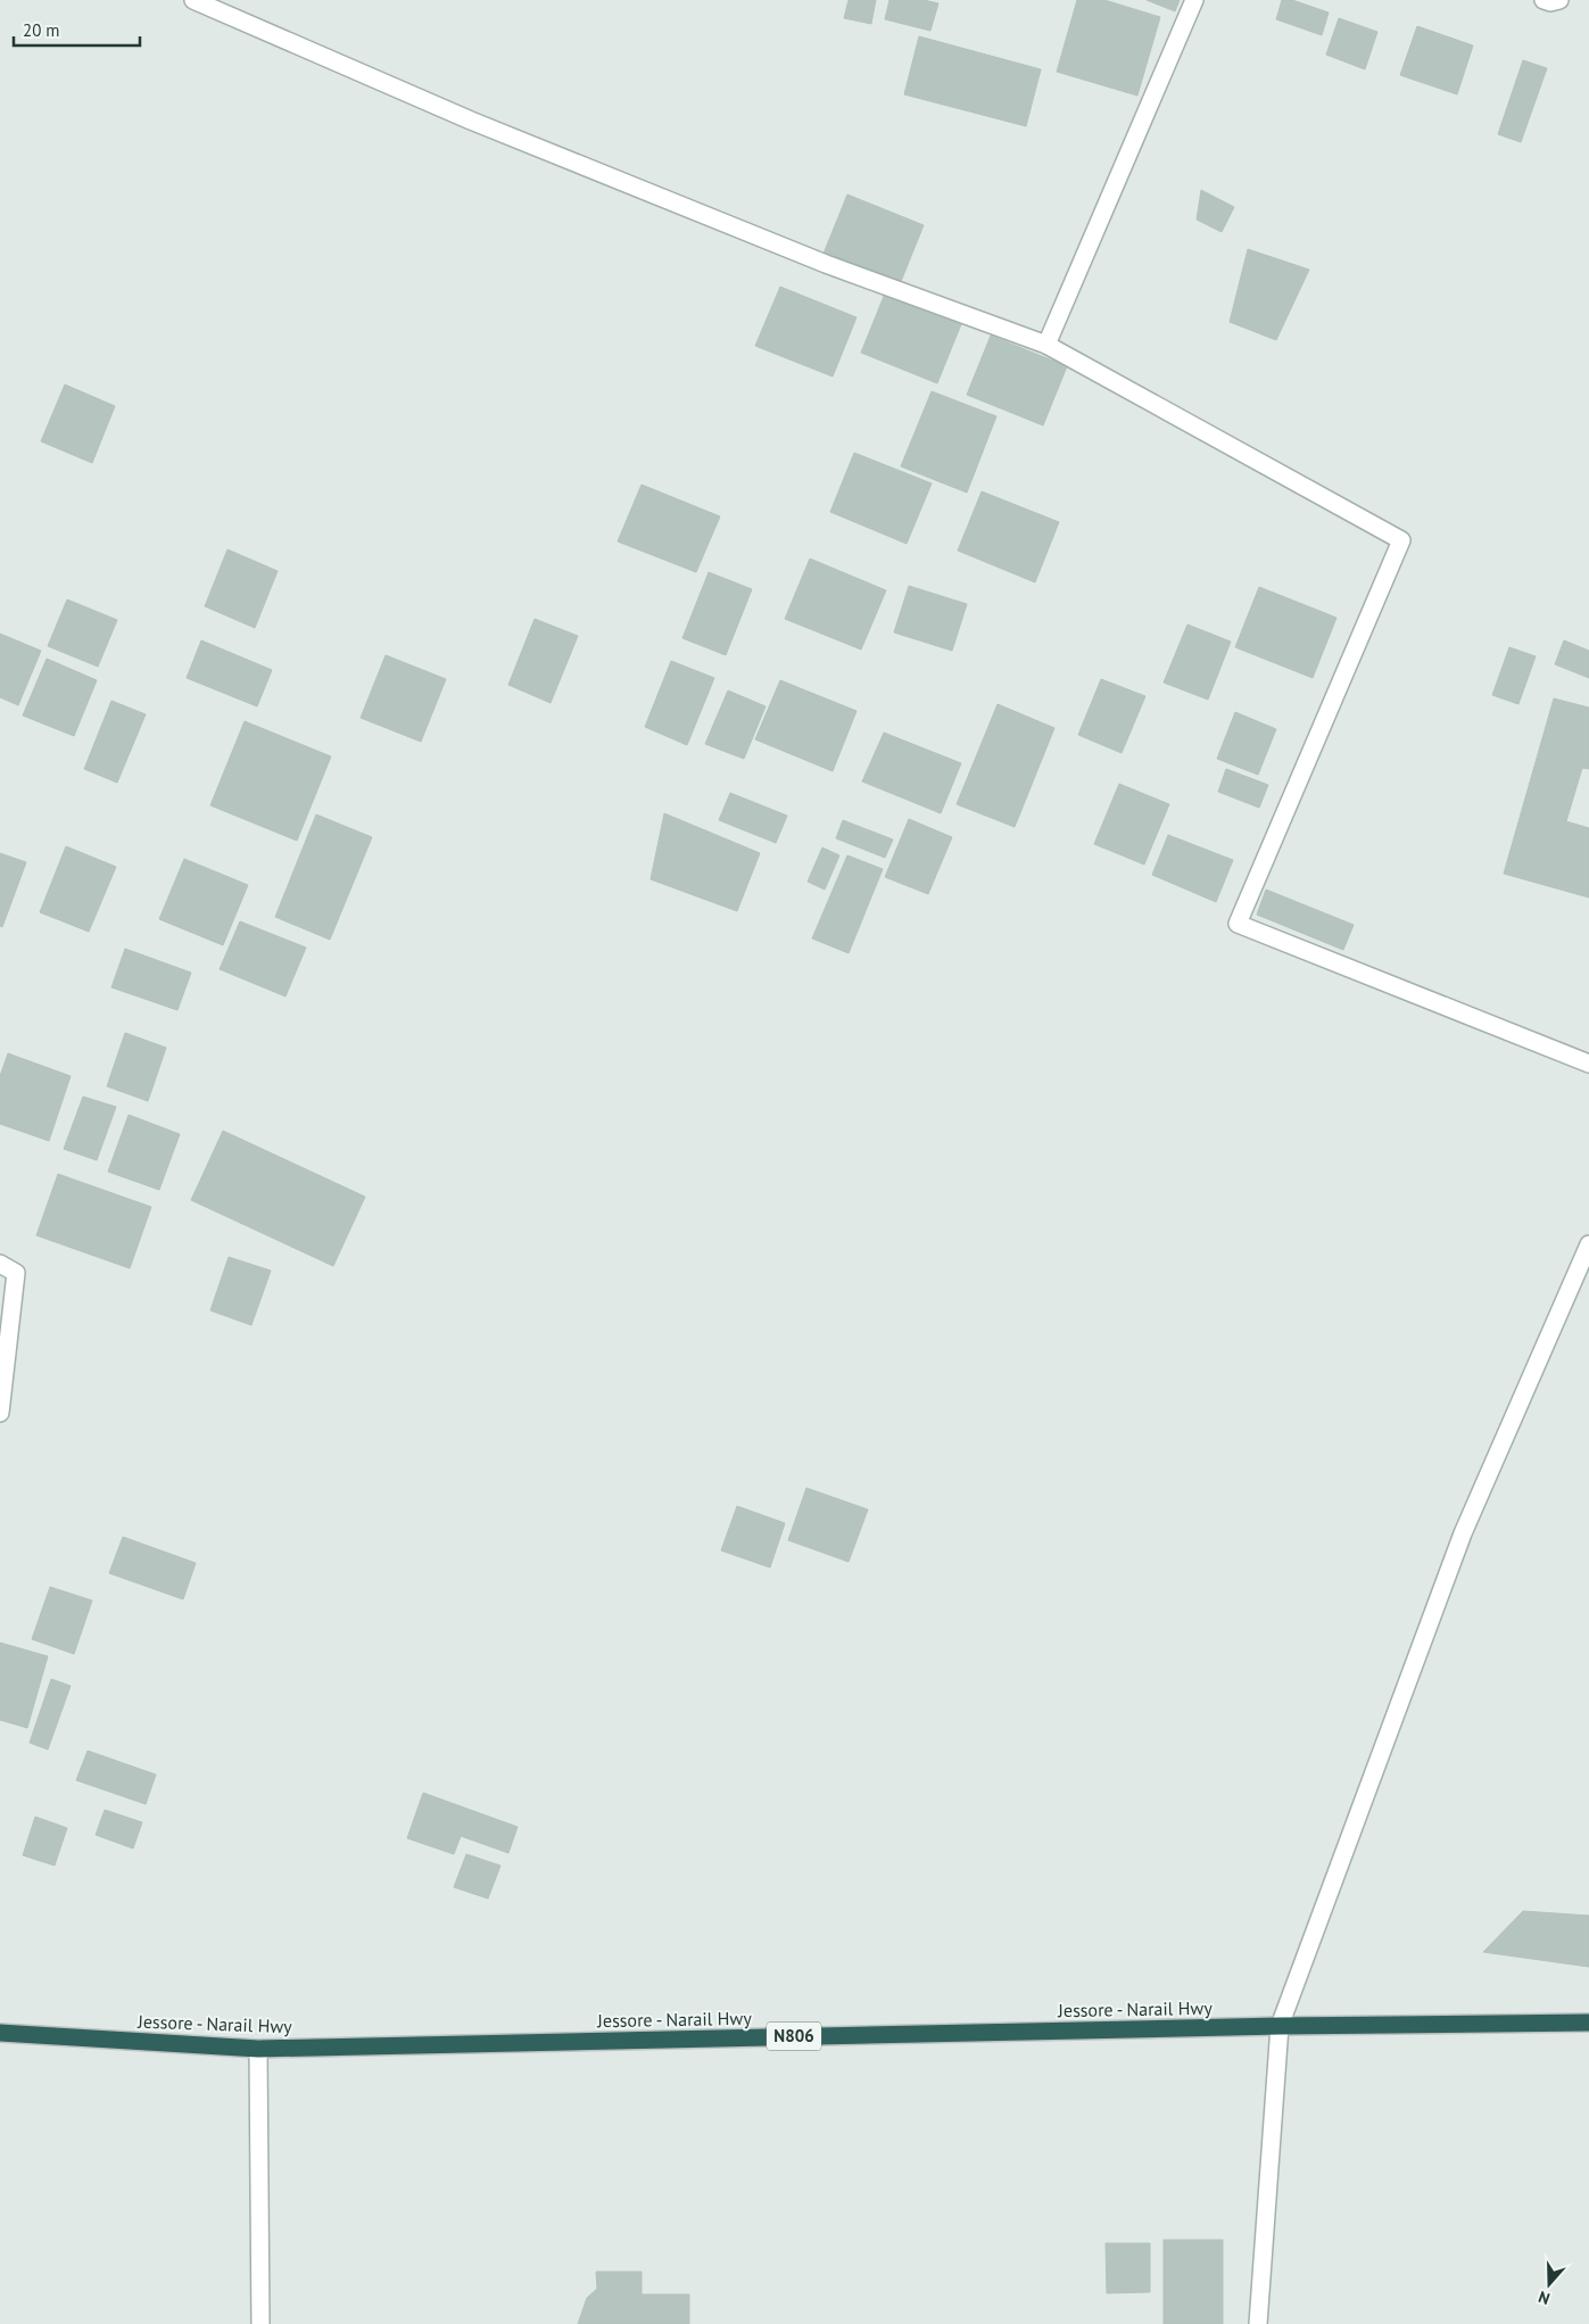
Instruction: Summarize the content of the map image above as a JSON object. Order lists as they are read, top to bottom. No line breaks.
{"streets":{"highway":["Jessore - Narail Hwy","N806"]},"scale_bar":"20 m","north":"bottom"}
